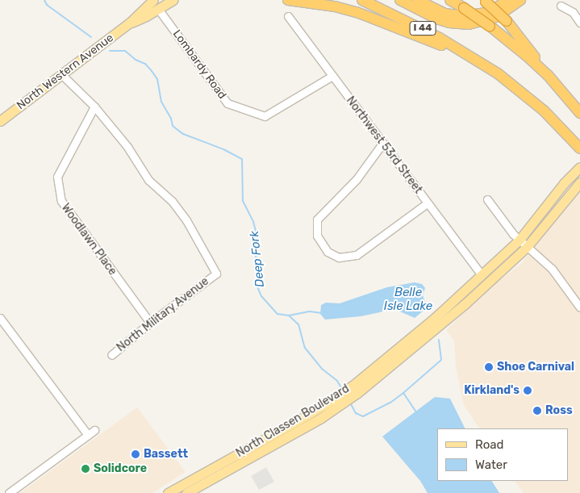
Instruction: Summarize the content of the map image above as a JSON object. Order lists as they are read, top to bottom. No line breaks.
{"streets":{"highway":["I 44"],"main road":["North Western Avenue","North Classen Boulevard"],"street":["Lombardy Road","Northwest 53rd Street","Woodlawn Place","North Military Avenue"]},"crossings":[["Lombardy Road","North Western Avenue"],["Lombardy Road","Northwest 53rd Street"],["Northwest 53rd Street","North Classen Boulevard"],["Woodlawn Place","North Military Avenue"]],"water":["Deep Fork","Belle Isle Lake"],"places":["Shoe Carnival","Kirkland's","Ross","Bassett","Solidcore"],"legend":["Road","Water"]}
